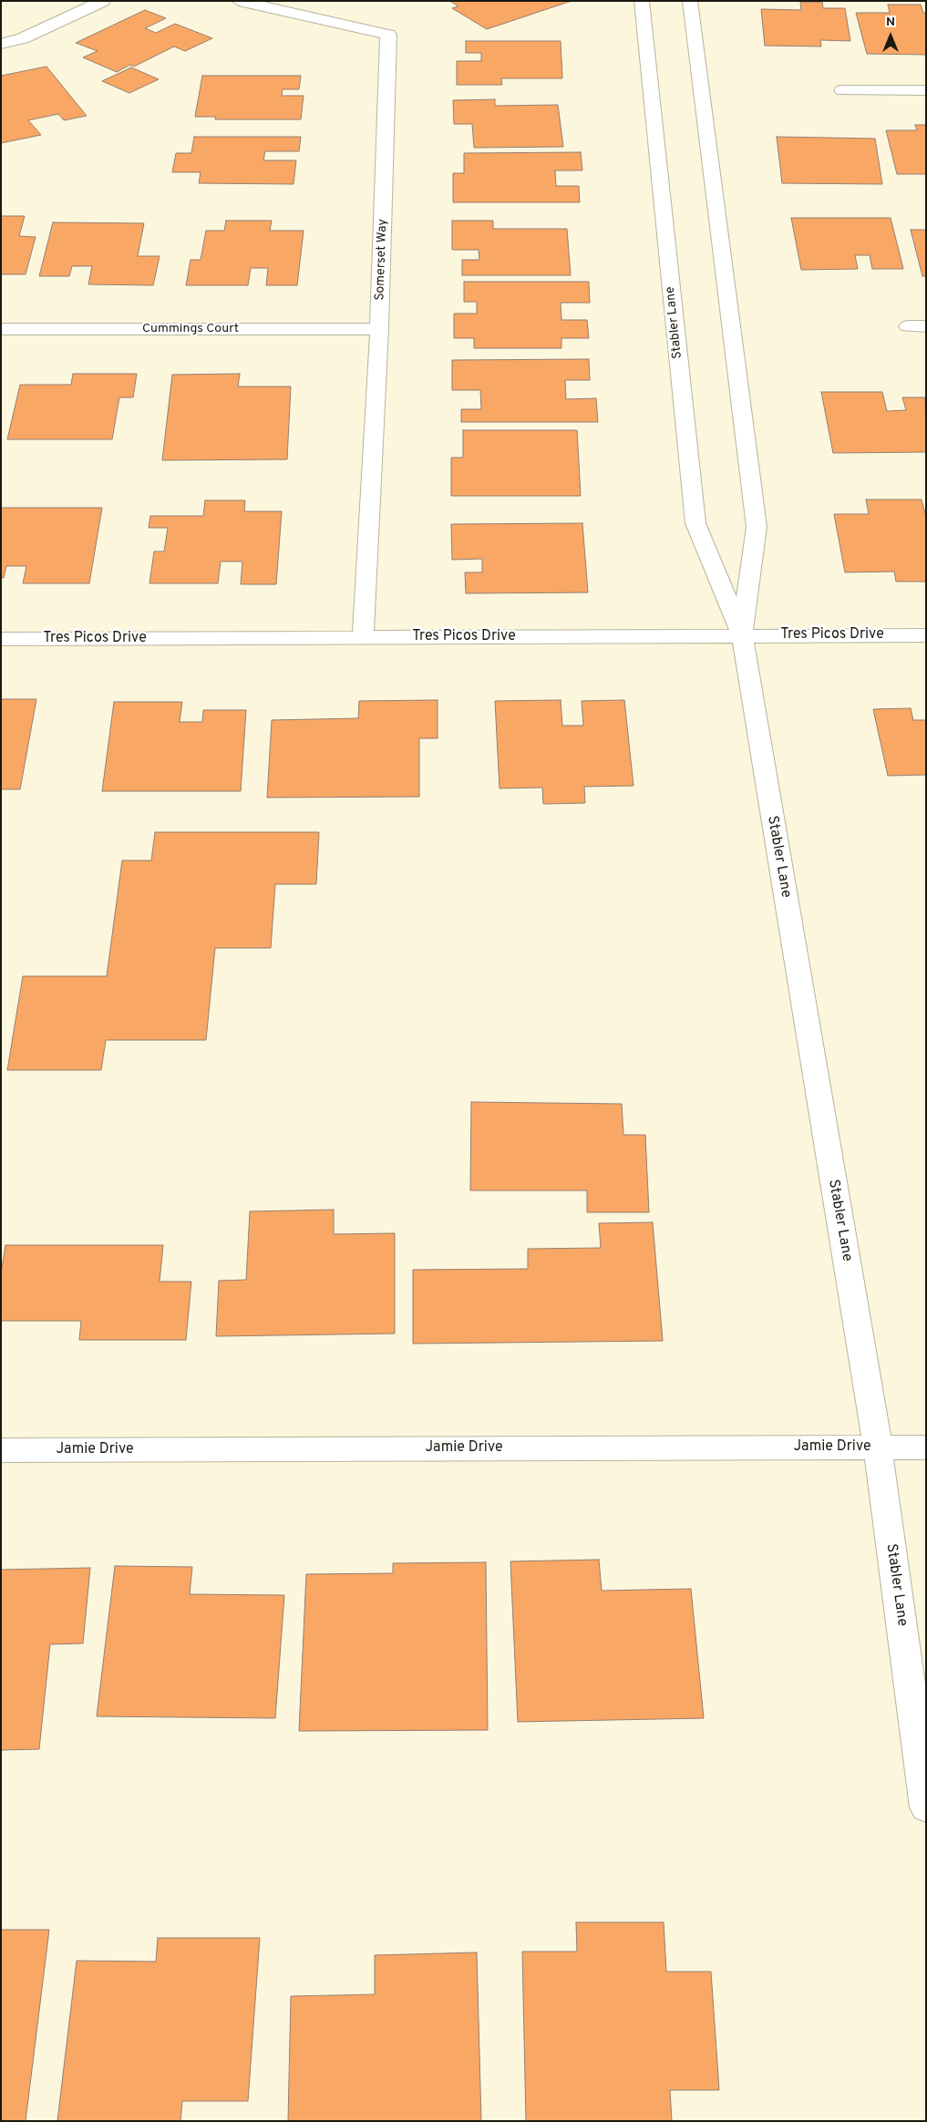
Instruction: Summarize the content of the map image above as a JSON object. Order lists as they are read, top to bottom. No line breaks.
{"streets":{"street":["Somerset Way","Stabler Lane","Cummings Court","Tres Picos Drive","Jamie Drive"]},"crossings":[["Somerset Way","Cummings Court"],["Somerset Way","Tres Picos Drive"],["Stabler Lane","Tres Picos Drive"],["Stabler Lane","Jamie Drive"]],"north":"top"}
